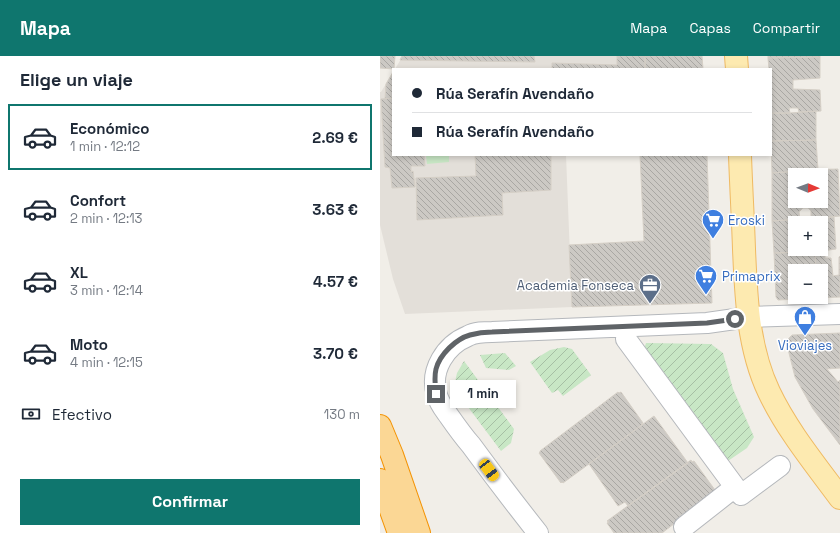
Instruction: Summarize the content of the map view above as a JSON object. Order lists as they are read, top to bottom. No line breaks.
{"places":{"supermarket":["Eroski","Primaprix"],"office":["Academia Fonseca"],"shop":["Vioviajes"]},"north":"right","page":{"header":"Mapa","nav":["Mapa","Capas","Compartir"],"heading":"Elige un viaje","banner":["Rúa Serafín Avendaño","Rúa Serafín Avendaño"],"list":[{"name":"Económico","note":"1 min · 12:12","value":"2.69 €"},{"name":"Confort","note":"2 min · 12:13","value":"3.63 €"},{"name":"XL","note":"3 min · 12:14","value":"4.57 €"},{"name":"Moto","note":"4 min · 12:15","value":"3.70 €"}],"map_buttons":["+","−"],"bubble":"1 min","pay":["Efectivo","130 m"],"buttons":"Confirmar"}}
